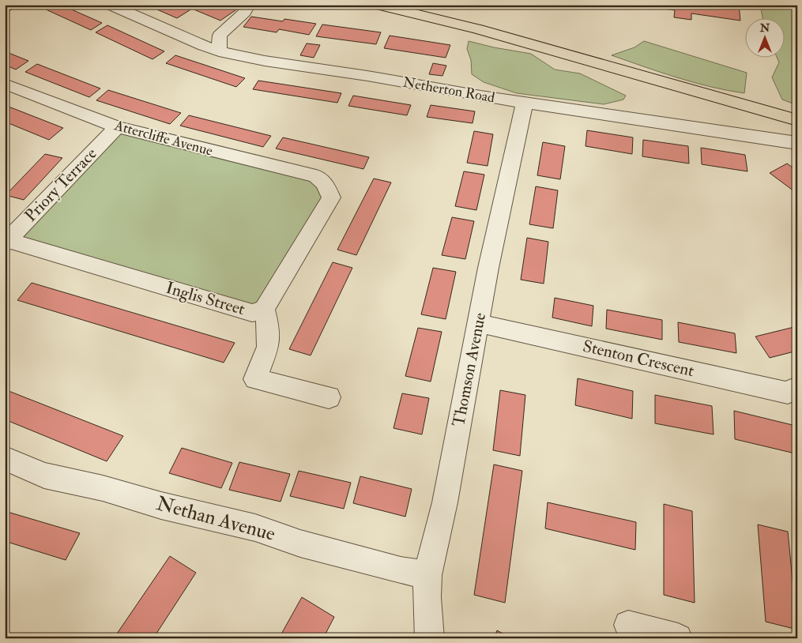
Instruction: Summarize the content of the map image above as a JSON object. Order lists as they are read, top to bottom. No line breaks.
{"streets":{"street":["Netherton Road","Attercliffe Avenue","Priory Terrace","Inglis Street","Stenton Crescent","Thomson Avenue","Nethan Avenue"]},"crossings":[["Netherton Road","Thomson Avenue"],["Attercliffe Avenue","Priory Terrace"],["Attercliffe Avenue","Inglis Street"],["Priory Terrace","Inglis Street"],["Stenton Crescent","Thomson Avenue"],["Thomson Avenue","Nethan Avenue"]],"north":"top"}
